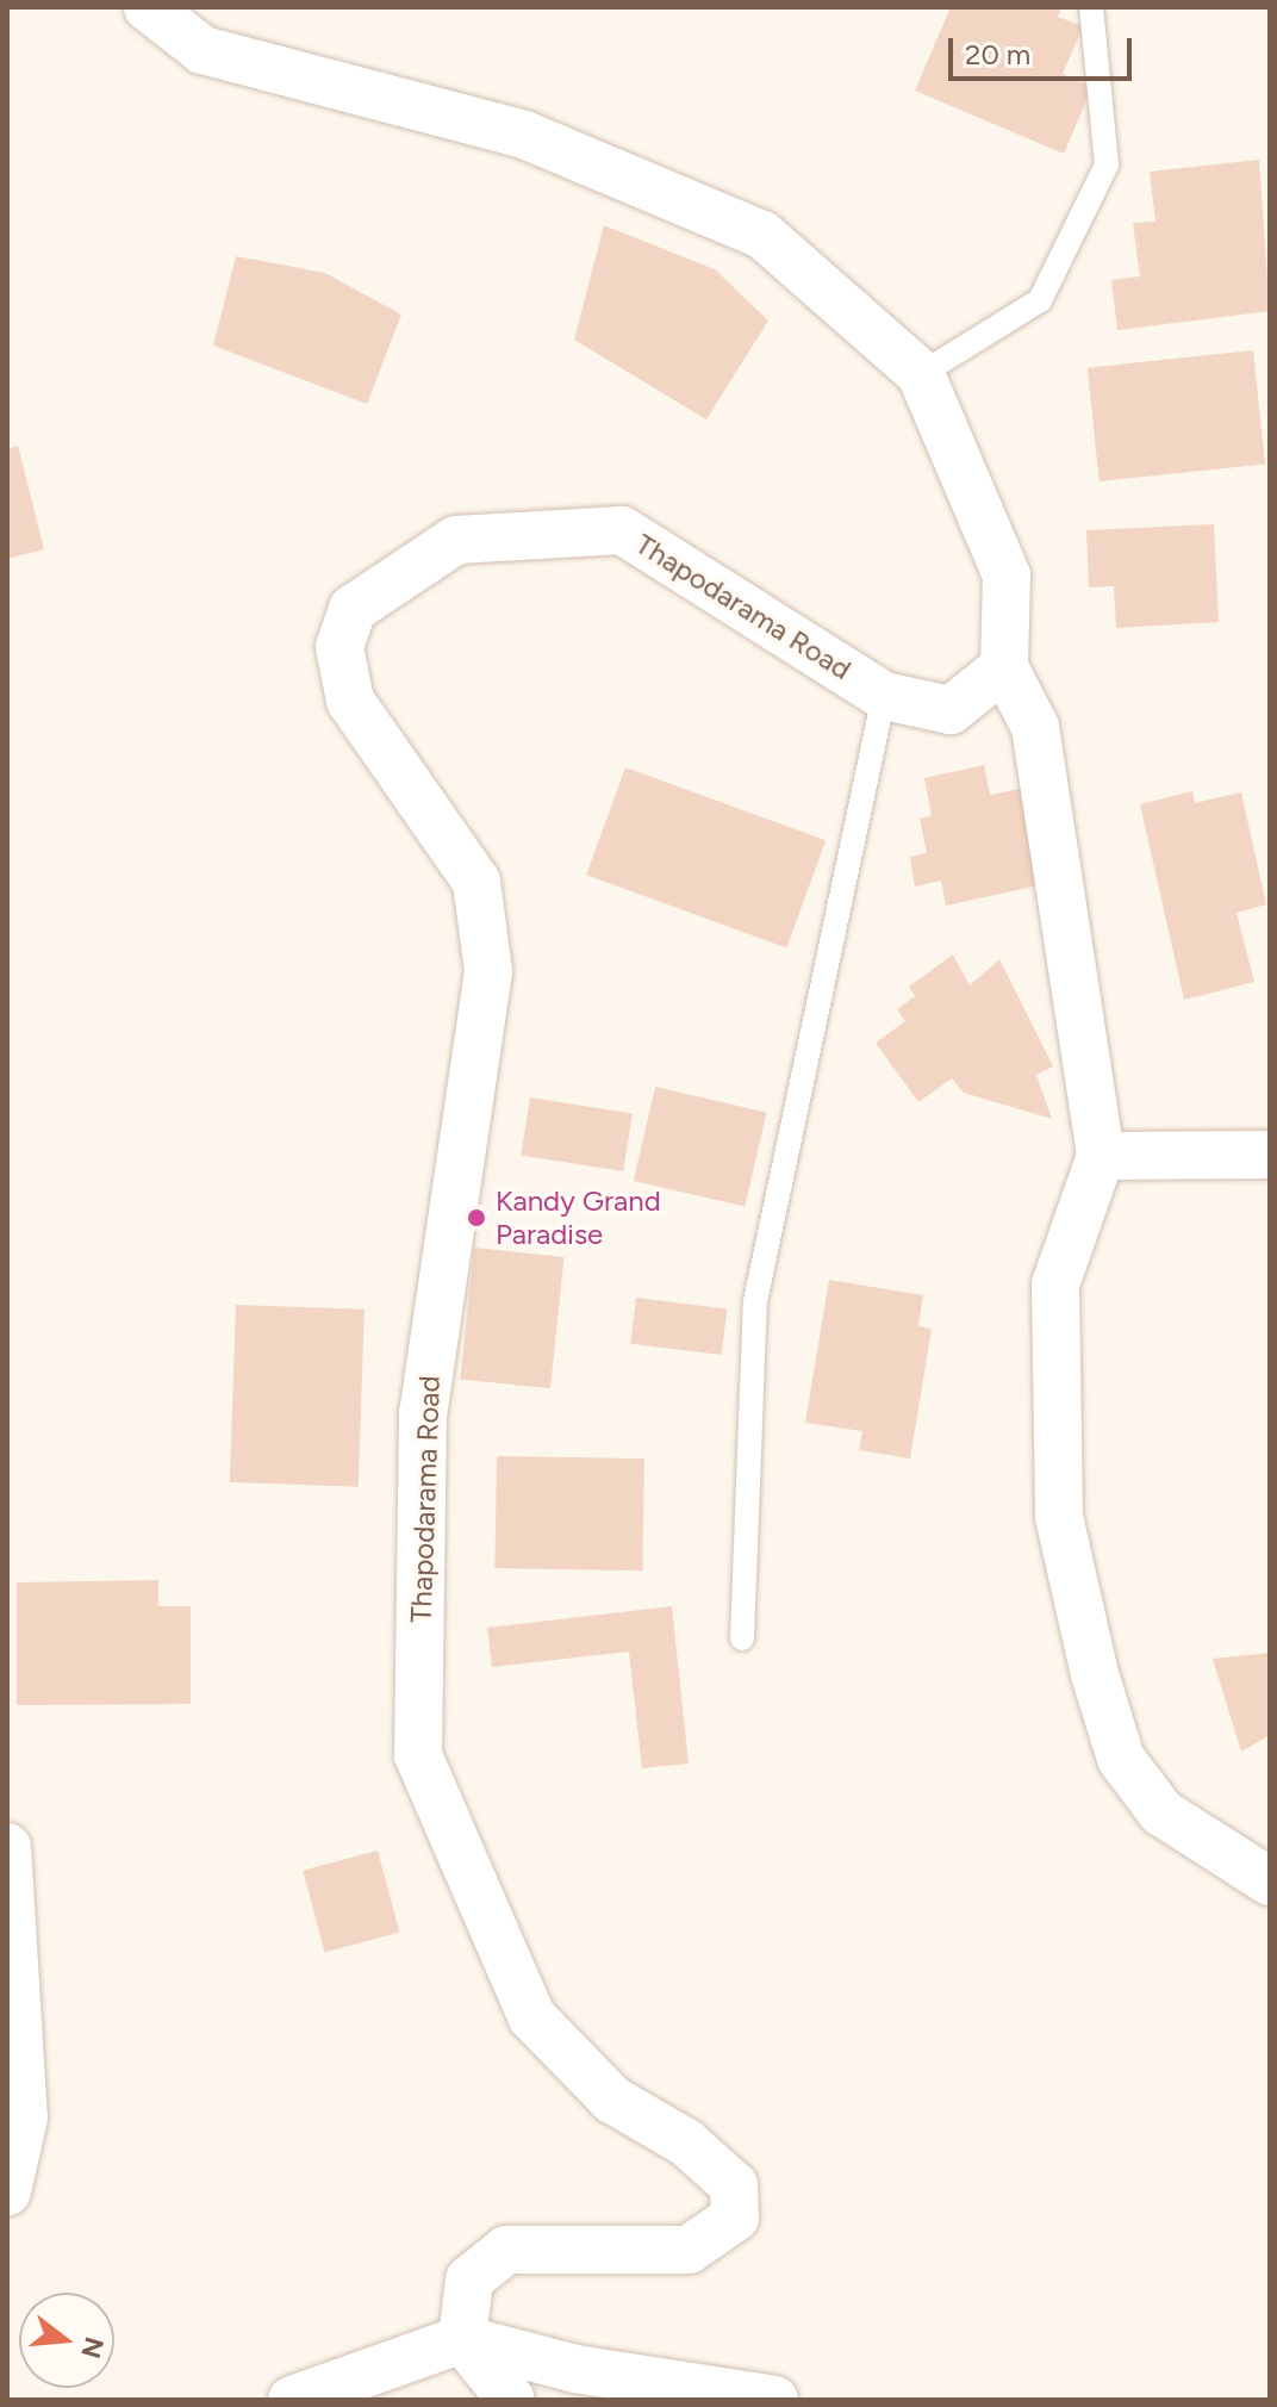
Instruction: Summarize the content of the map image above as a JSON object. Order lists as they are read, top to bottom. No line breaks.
{"streets":{"street":["Thapodarama Road"]},"places":["Kandy Grand Paradise"],"scale_bar":"20 m","north":"right"}
